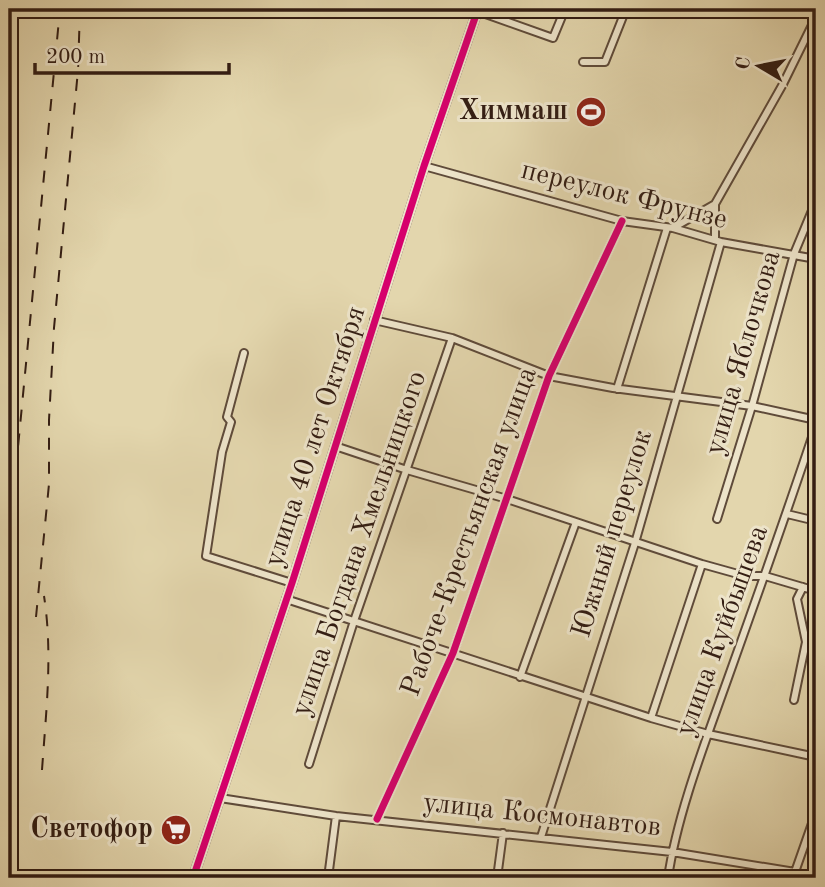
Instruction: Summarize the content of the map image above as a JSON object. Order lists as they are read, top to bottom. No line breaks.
{"streets":{"street":["переулок Фрунзе","улица Яблочкова","улица 40 лет Октября","Рабоче-Крестьянская улица","Южный переулок","улица Богдана Хмельницкого","улица Куйбышева","улица Космонавтов"]},"crossings":[["переулок Фрунзе","улица Яблочкова"],["переулок Фрунзе","улица 40 лет Октября"],["переулок Фрунзе","Рабоче-Крестьянская улица"],["переулок Фрунзе","Южный переулок"],["улица 40 лет Октября","улица Космонавтов"],["Рабоче-Крестьянская улица","улица Космонавтов"],["Южный переулок","улица Космонавтов"],["улица Куйбышева","улица Космонавтов"]],"places":{"sports":["Химмаш"],"supermarket":["Светофор"]},"scale_bar":"200 m","north":"left"}
